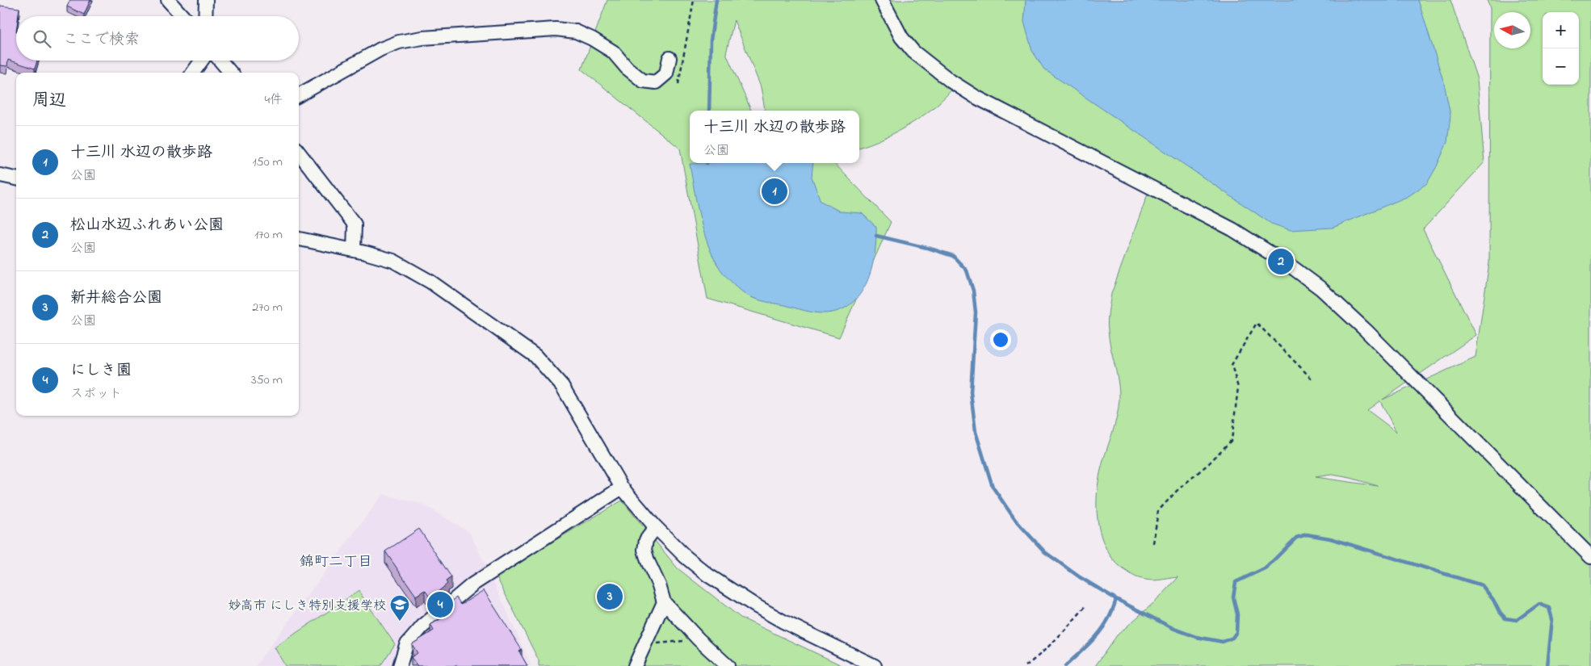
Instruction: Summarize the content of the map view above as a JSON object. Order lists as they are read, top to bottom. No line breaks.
{"districts":["錦町二丁目"],"places":{"school or university":["妙高市 にしき特別支援学校"]},"north":"left","page":{"map_buttons":["+","−"],"search":"ここで検索","heading":["周辺","4件"],"popup":["十三川 水辺の散歩路","公園"],"list":[{"mark":"1","name":"十三川 水辺の散歩路","note":"公園","value":"150 m"},{"mark":"2","name":"松山水辺ふれあい公園","note":"公園","value":"170 m"},{"mark":"3","name":"新井総合公園","note":"公園","value":"270 m"},{"mark":"4","name":"にしき園","note":"スポット","value":"350 m"}],"pins":["1","2","3","4"]}}
